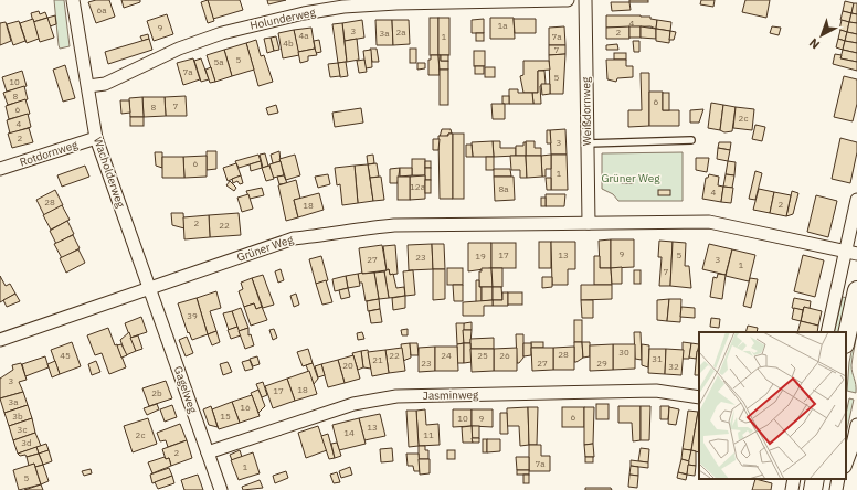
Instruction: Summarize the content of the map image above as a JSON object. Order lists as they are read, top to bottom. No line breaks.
{"streets":{"street":["Holunderweg","Weißdornweg","Rotdornweg","Wacholderweg","Grüner Weg","Gagelweg","Jasminweg"]},"crossings":[["Holunderweg","Wacholderweg"],["Weißdornweg","Grüner Weg"],["Rotdornweg","Wacholderweg"],["Wacholderweg","Grüner Weg"],["Wacholderweg","Gagelweg"],["Grüner Weg","Gagelweg"],["Gagelweg","Jasminweg"]],"parks":["Grüner Weg"],"house_numbers":["6a","4","1a","9","3","2a","2","3a","4a","1","7a","4b","7","5","5a","7a","5","10","8","6","7","8","6","2c","4","2","3","6","1","12a","8a","4","28","2","18","2","22","9","17","13","5","19","23","27","3","1","7","39","30","28","45","22","24","25","26","31","21","23","27","29","20","32","3","18","17","2b","3a","16","3b","15","6","10","9","13","3c","14","2c","11","3d","2","7a","1","5"],"north":"bottom left"}
